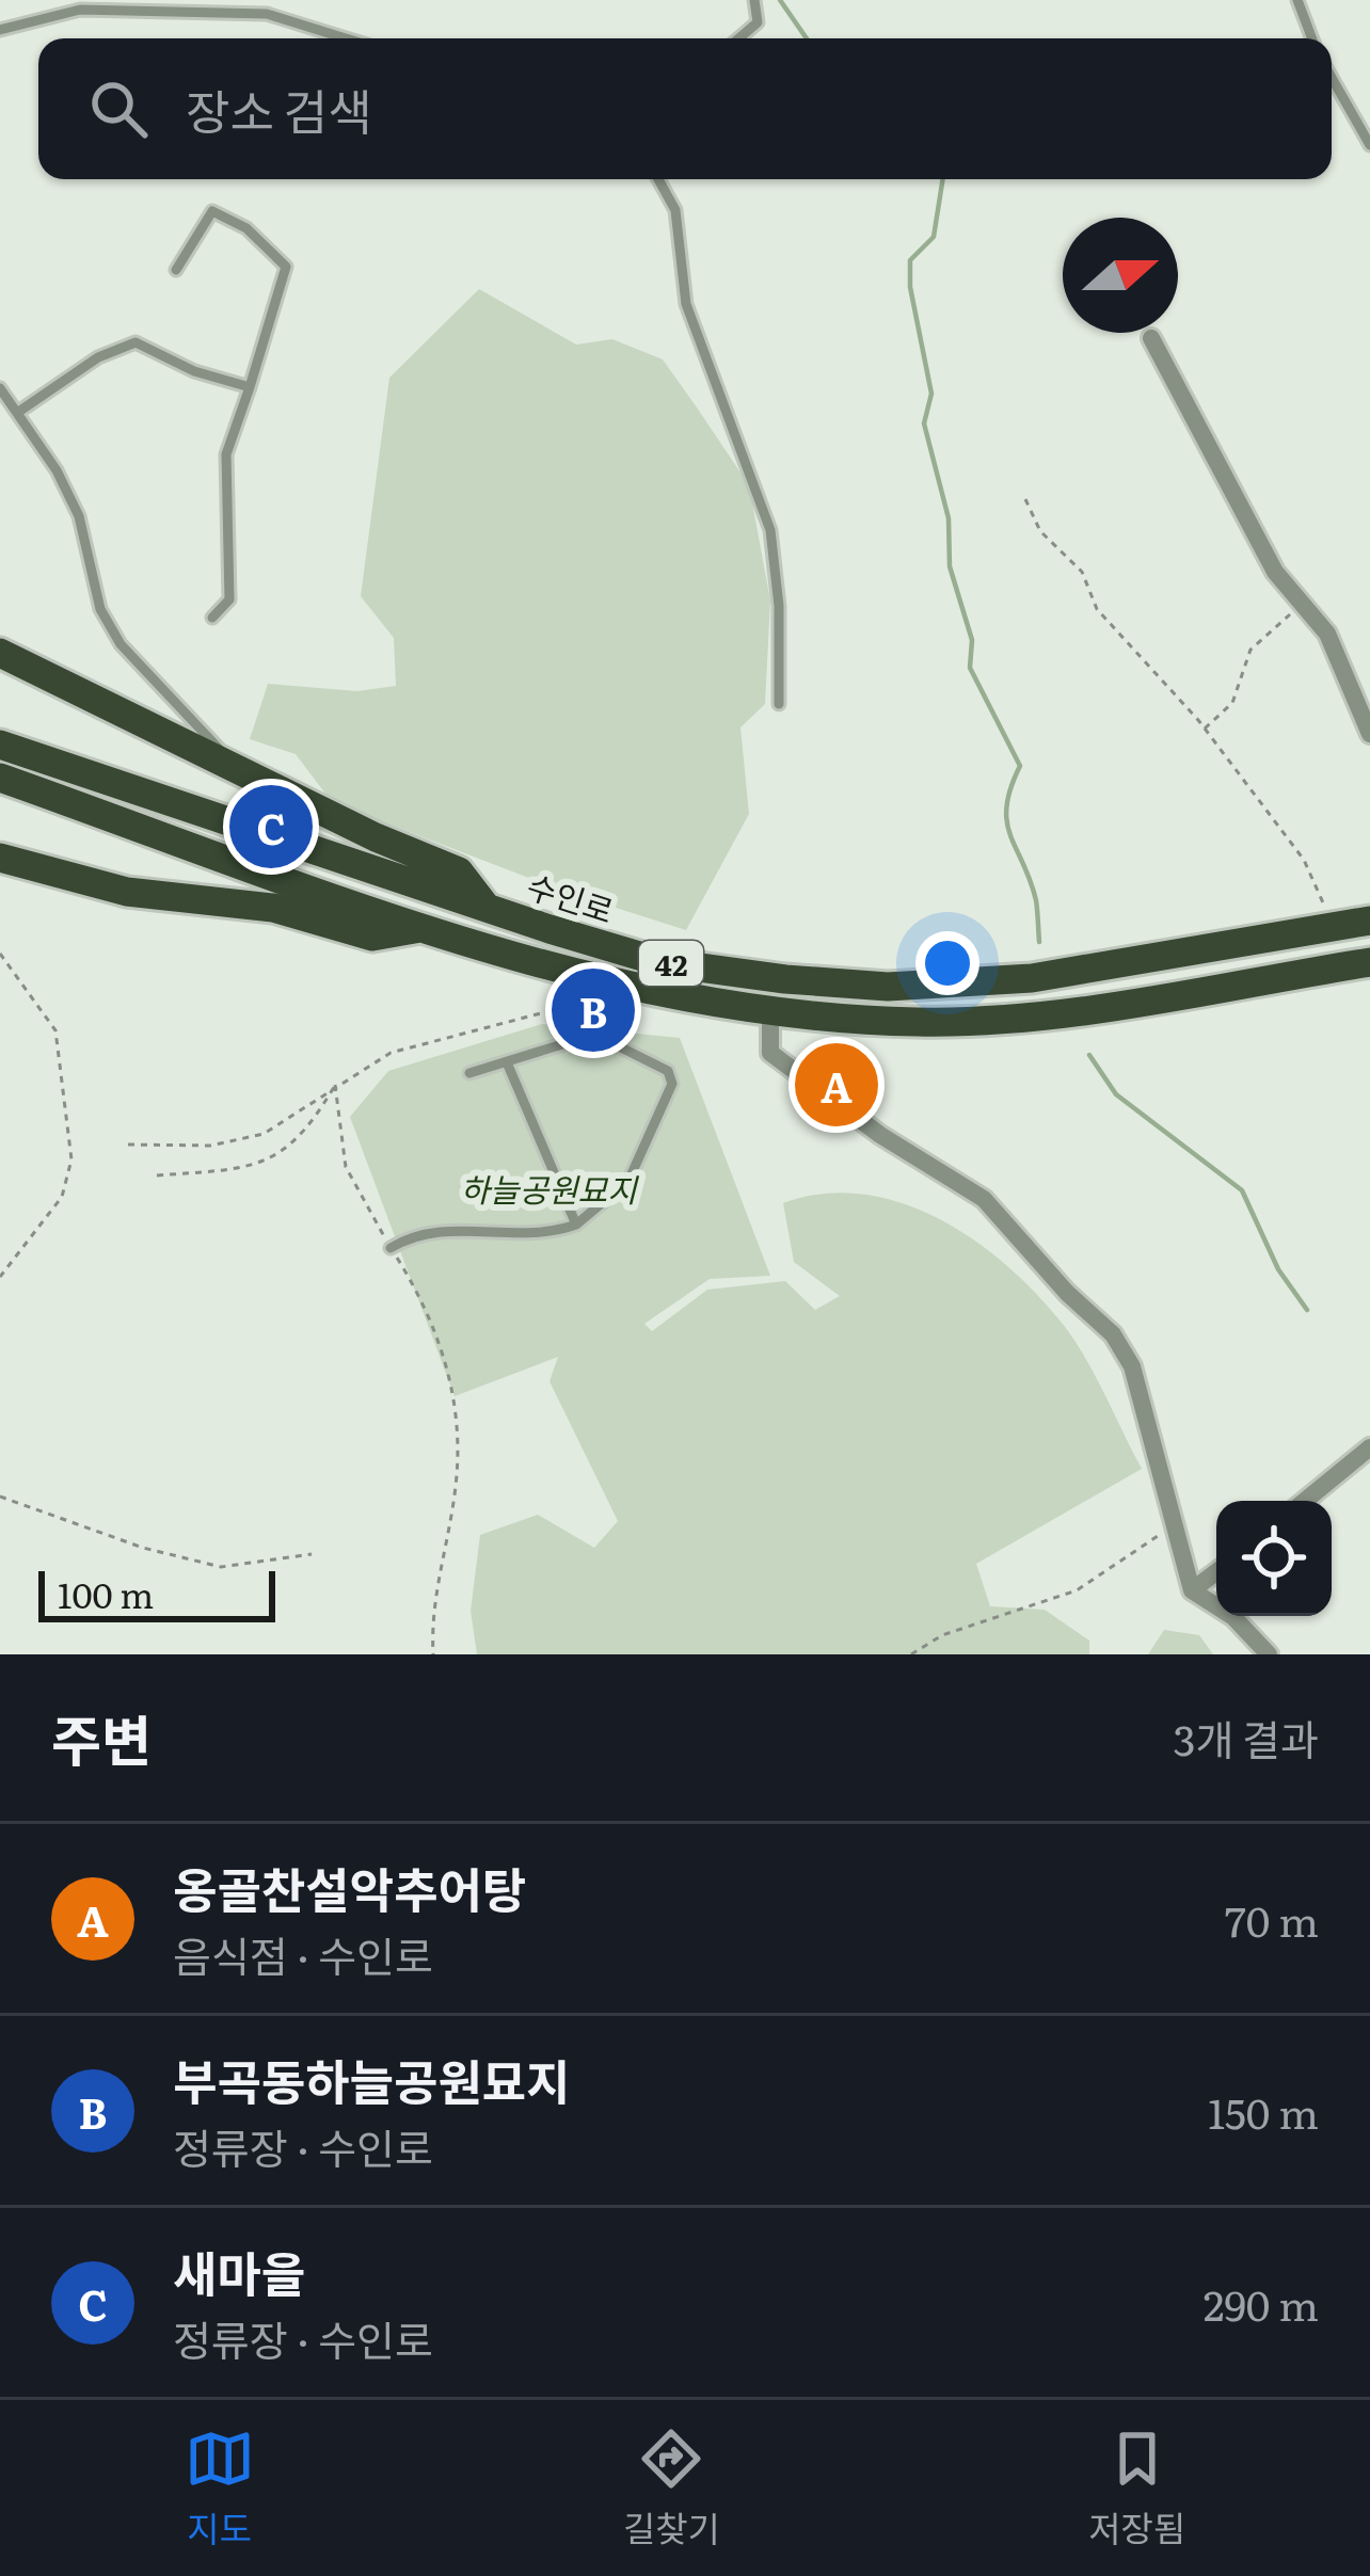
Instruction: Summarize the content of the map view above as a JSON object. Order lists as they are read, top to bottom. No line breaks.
{"streets":{"main road":["수인로","42"]},"parks":["하늘공원묘지"],"scale_bar":"100 m","north":"right","page":{"search":"장소 검색","pins":["C","B","A"],"scale":"100 m","heading":["주변","3개 결과"],"list":[{"mark":"A","name":"옹골찬설악추어탕","note":"음식점 · 수인로","value":"70 m"},{"mark":"B","name":"부곡동하늘공원묘지","note":"정류장 · 수인로","value":"150 m"},{"mark":"C","name":"새마을","note":"정류장 · 수인로","value":"290 m"}],"nav":["지도","길찾기","저장됨"]}}
